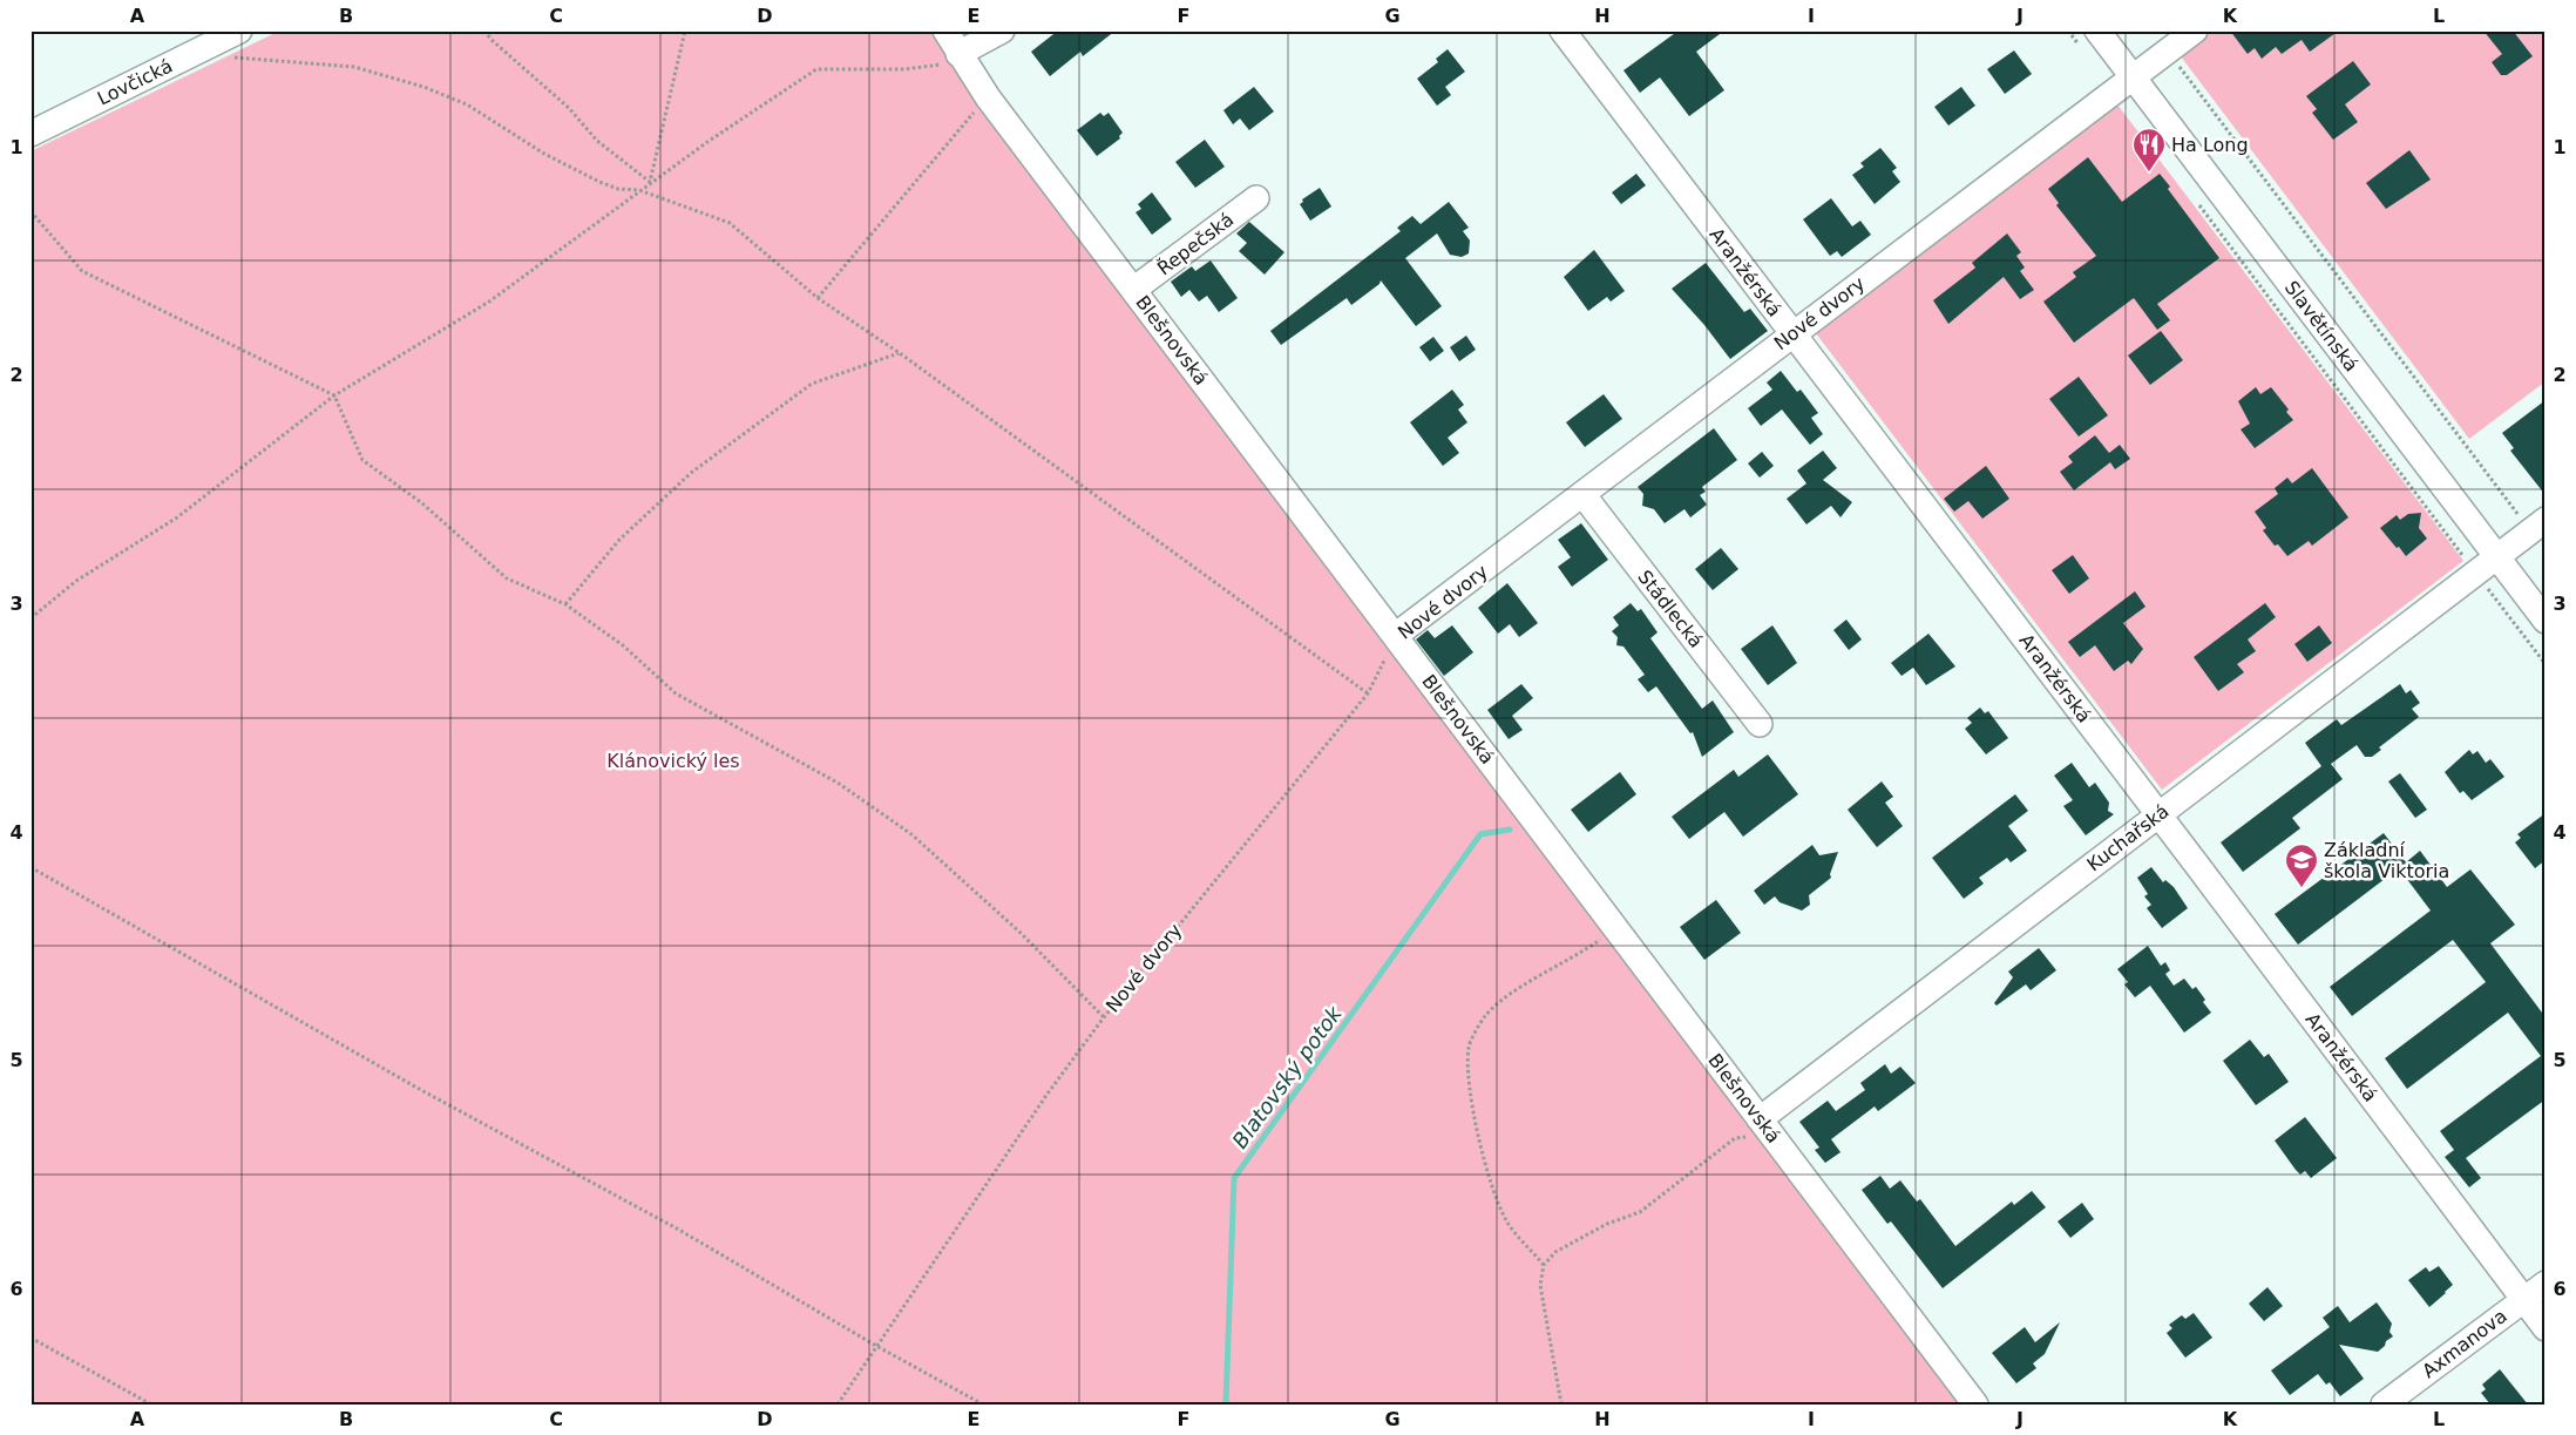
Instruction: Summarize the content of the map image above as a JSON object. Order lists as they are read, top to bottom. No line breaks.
{"streets":{"street":["Lovčická","Řepečská","Aranžérská","Nové dvory","Slavětínská","Blešnovská","Stádlecká","Kuchařská","Axmanova"]},"crossings":[["Řepečská","Blešnovská"],["Aranžérská","Nové dvory"],["Aranžérská","Kuchařská"],["Aranžérská","Axmanova"],["Nové dvory","Slavětínská"],["Nové dvory","Blešnovská"],["Nové dvory","Stádlecká"],["Slavětínská","Kuchařská"],["Blešnovská","Kuchařská"]],"water":["Blatovský potok"],"parks":["Klánovický les"],"places":{"restaurant":["Ha Long"],"school or university":["Základní škola Viktoria"]},"grid":{"columns":["A","B","C","D","E","F","G","H","I","J","K","L"],"rows":["1","2","3","4","5","6"]}}
